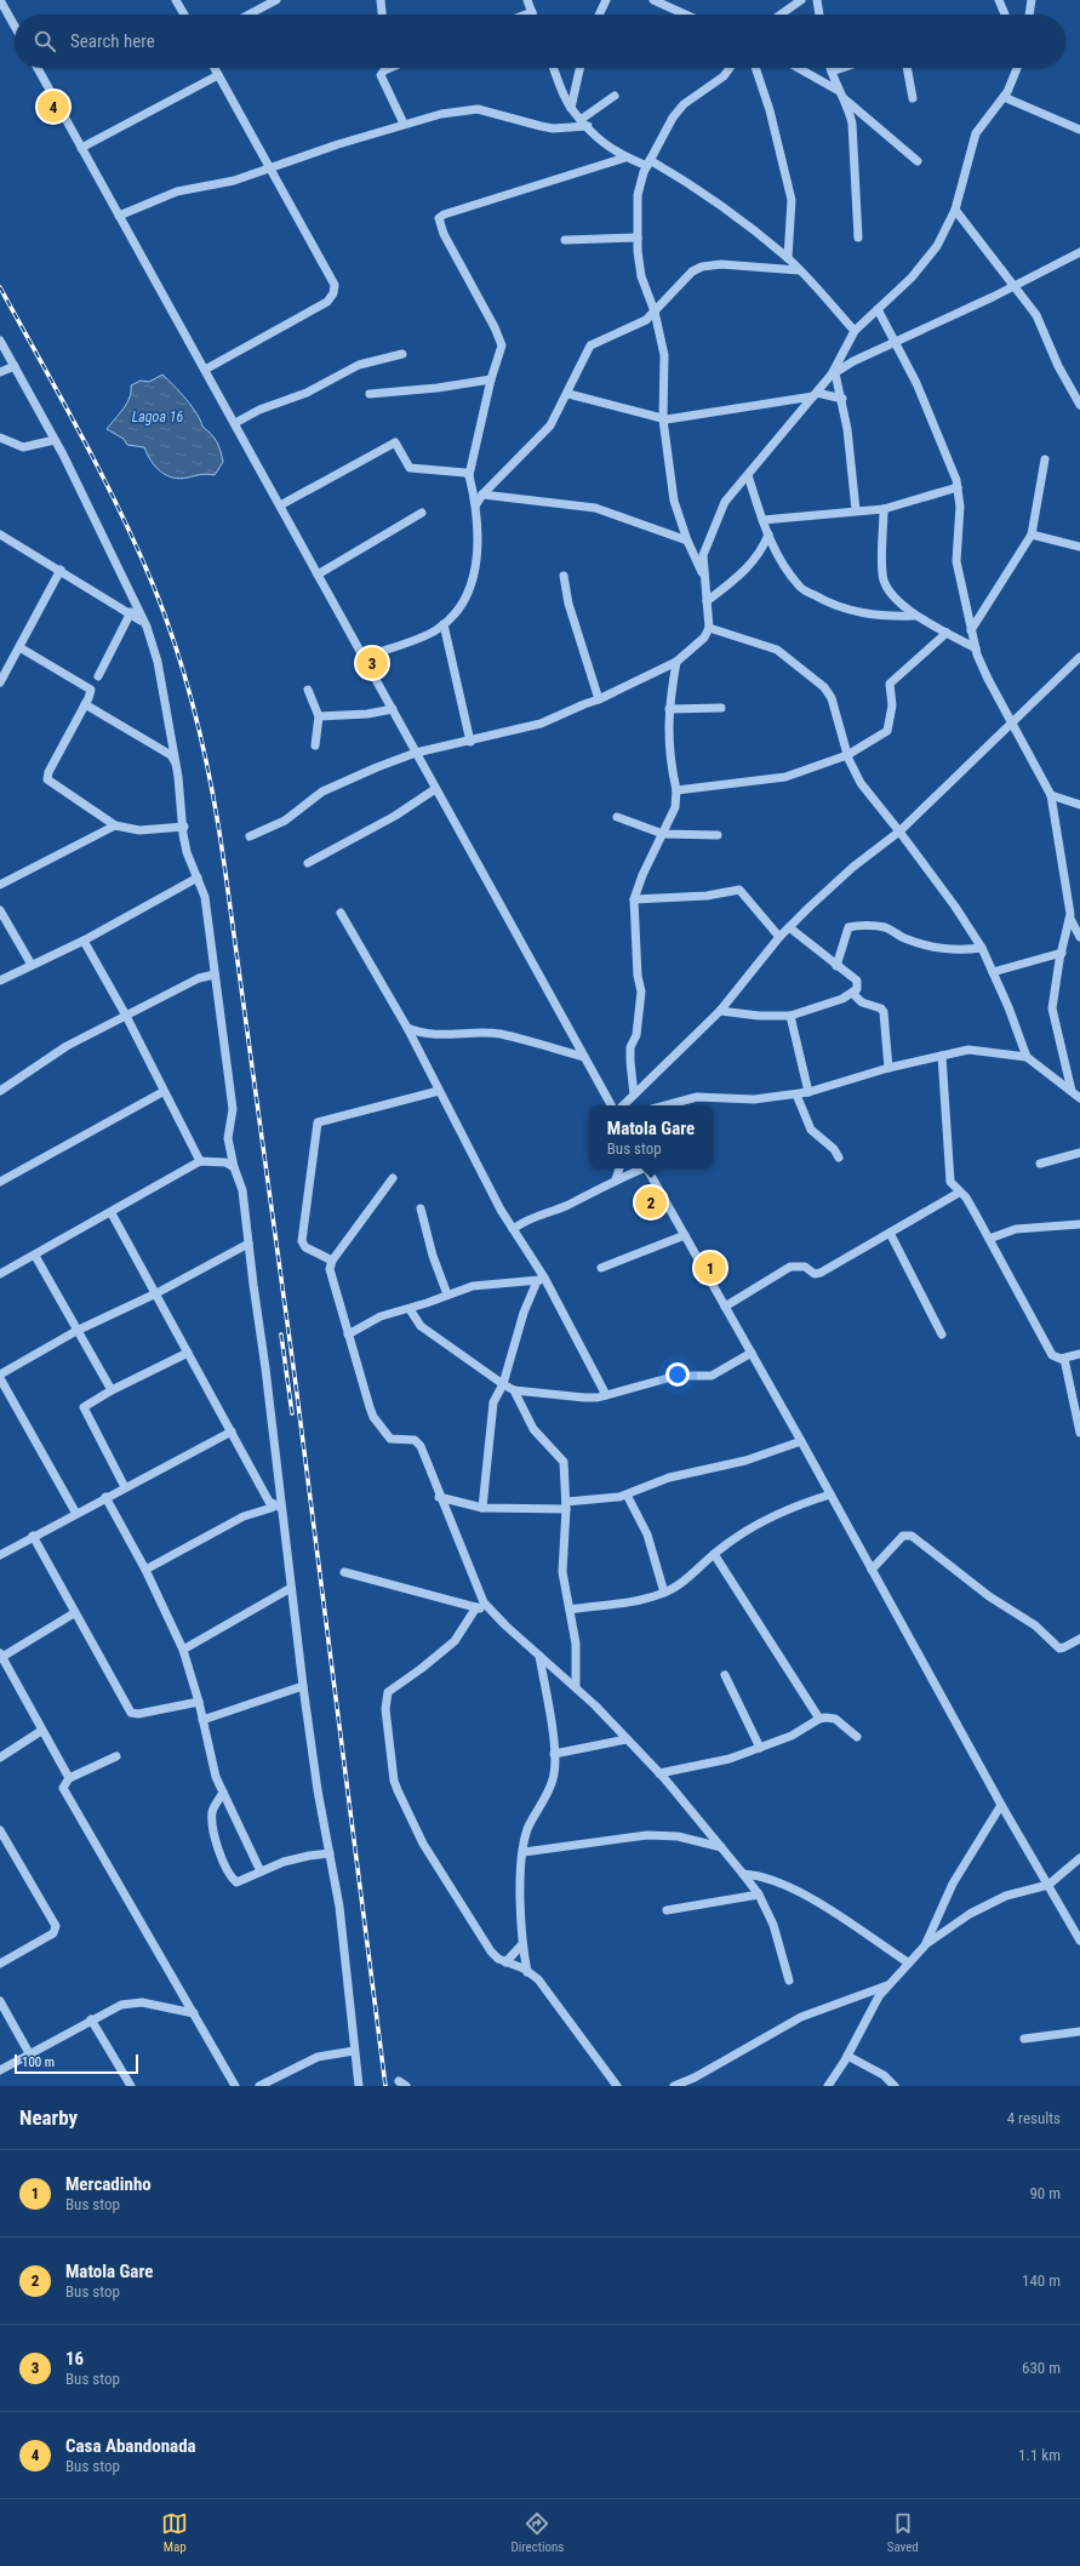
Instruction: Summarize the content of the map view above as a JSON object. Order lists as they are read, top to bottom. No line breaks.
{"water":["Lagoa 16"],"scale_bar":"100 m","page":{"search":"Search here","pins":["4","3","2","1"],"popup":["Matola Gare","Bus stop"],"scale":"100 m","heading":["Nearby","4 results"],"list":[{"mark":"1","name":"Mercadinho","note":"Bus stop","value":"90 m"},{"mark":"2","name":"Matola Gare","note":"Bus stop","value":"140 m"},{"mark":"3","name":"16","note":"Bus stop","value":"630 m"},{"mark":"4","name":"Casa Abandonada","note":"Bus stop","value":"1.1 km"}],"nav":["Map","Directions","Saved"]}}
